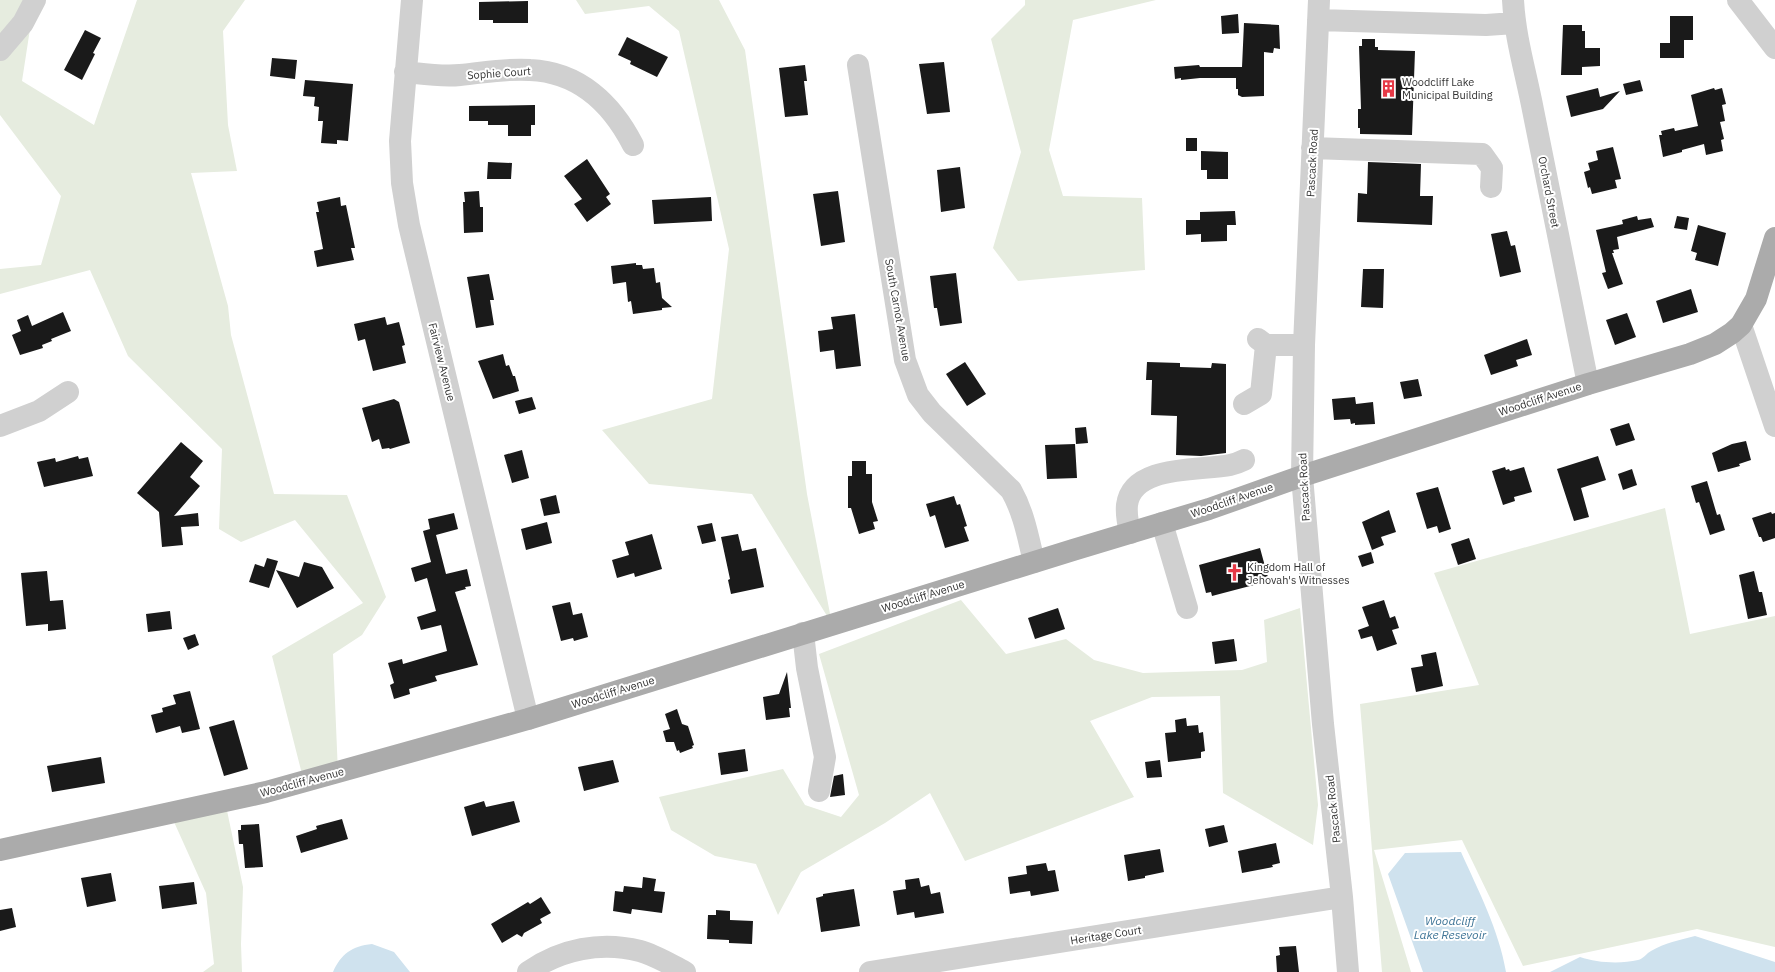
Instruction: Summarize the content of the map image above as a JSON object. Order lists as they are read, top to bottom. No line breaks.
{"streets":{"main road":["Woodcliff Avenue"],"street":["Sophie Court","Pascack Road","Orchard Street","South Carnot Avenue","Fairview Avenue","Heritage Court"]},"crossings":[["Sophie Court","Fairview Avenue"],["Pascack Road","Woodcliff Avenue"],["Pascack Road","Heritage Court"],["Orchard Street","Woodcliff Avenue"],["South Carnot Avenue","Woodcliff Avenue"],["Fairview Avenue","Woodcliff Avenue"]],"water":["Woodcliff Lake Resevoir"],"places":{"building":["Woodcliff Lake Municipal Building"],"church":["Kingdom Hall of Jehovah's Witnesses"]}}
